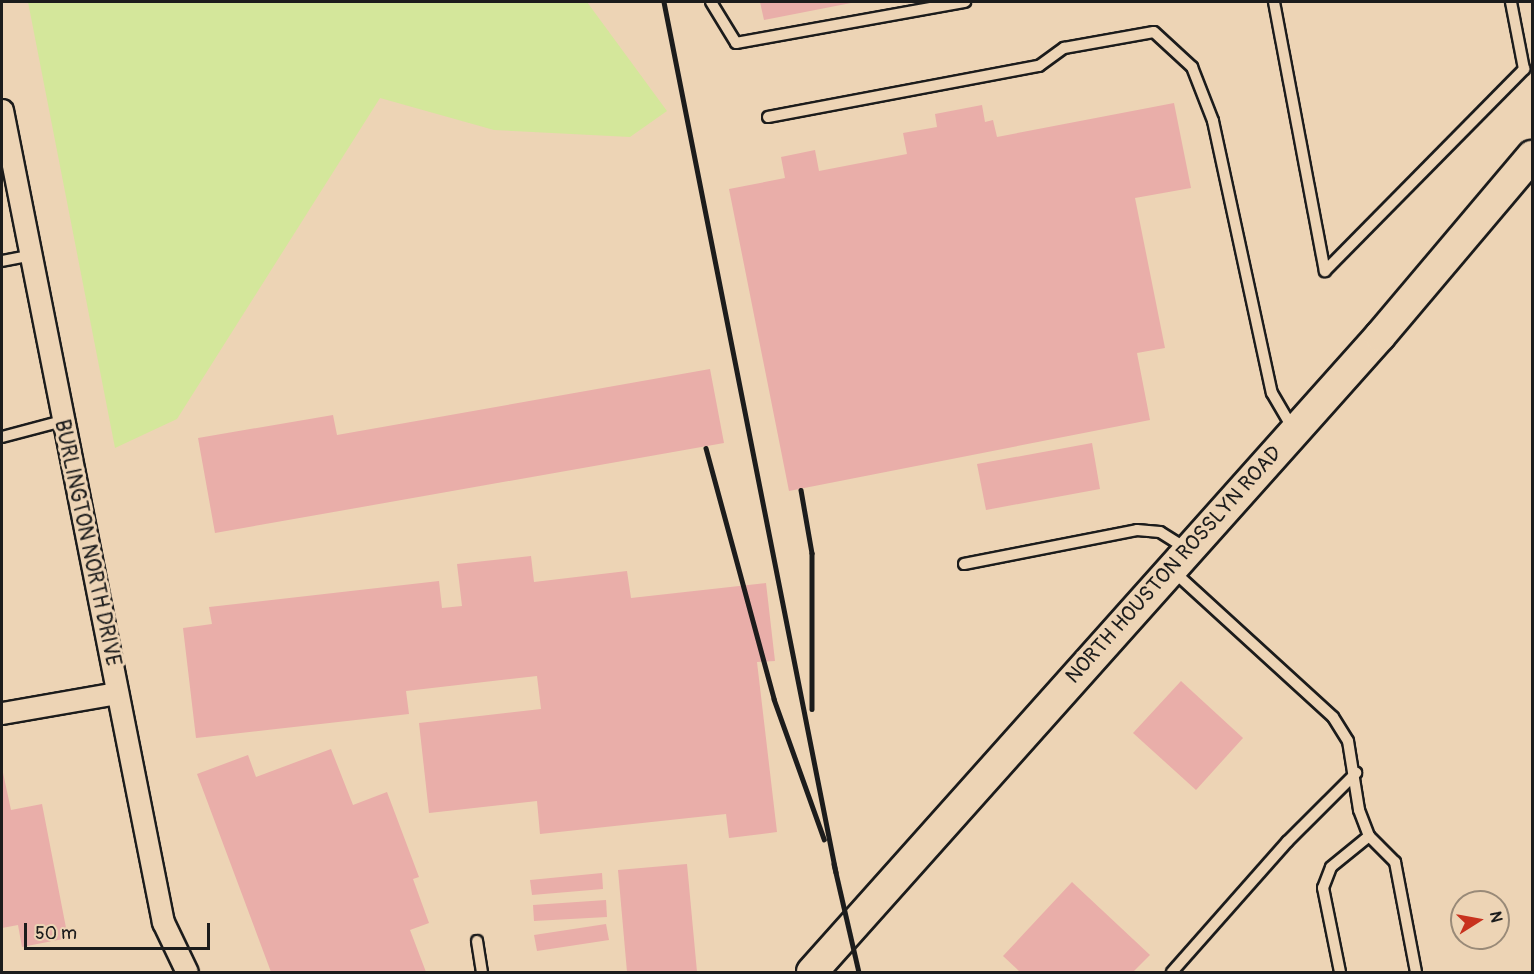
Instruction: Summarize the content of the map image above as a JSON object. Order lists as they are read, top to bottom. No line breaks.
{"streets":{"street":["BURLINGTON NORTH DRIVE","NORTH HOUSTON ROSSLYN ROAD"]},"scale_bar":"50 m","north":"right"}
